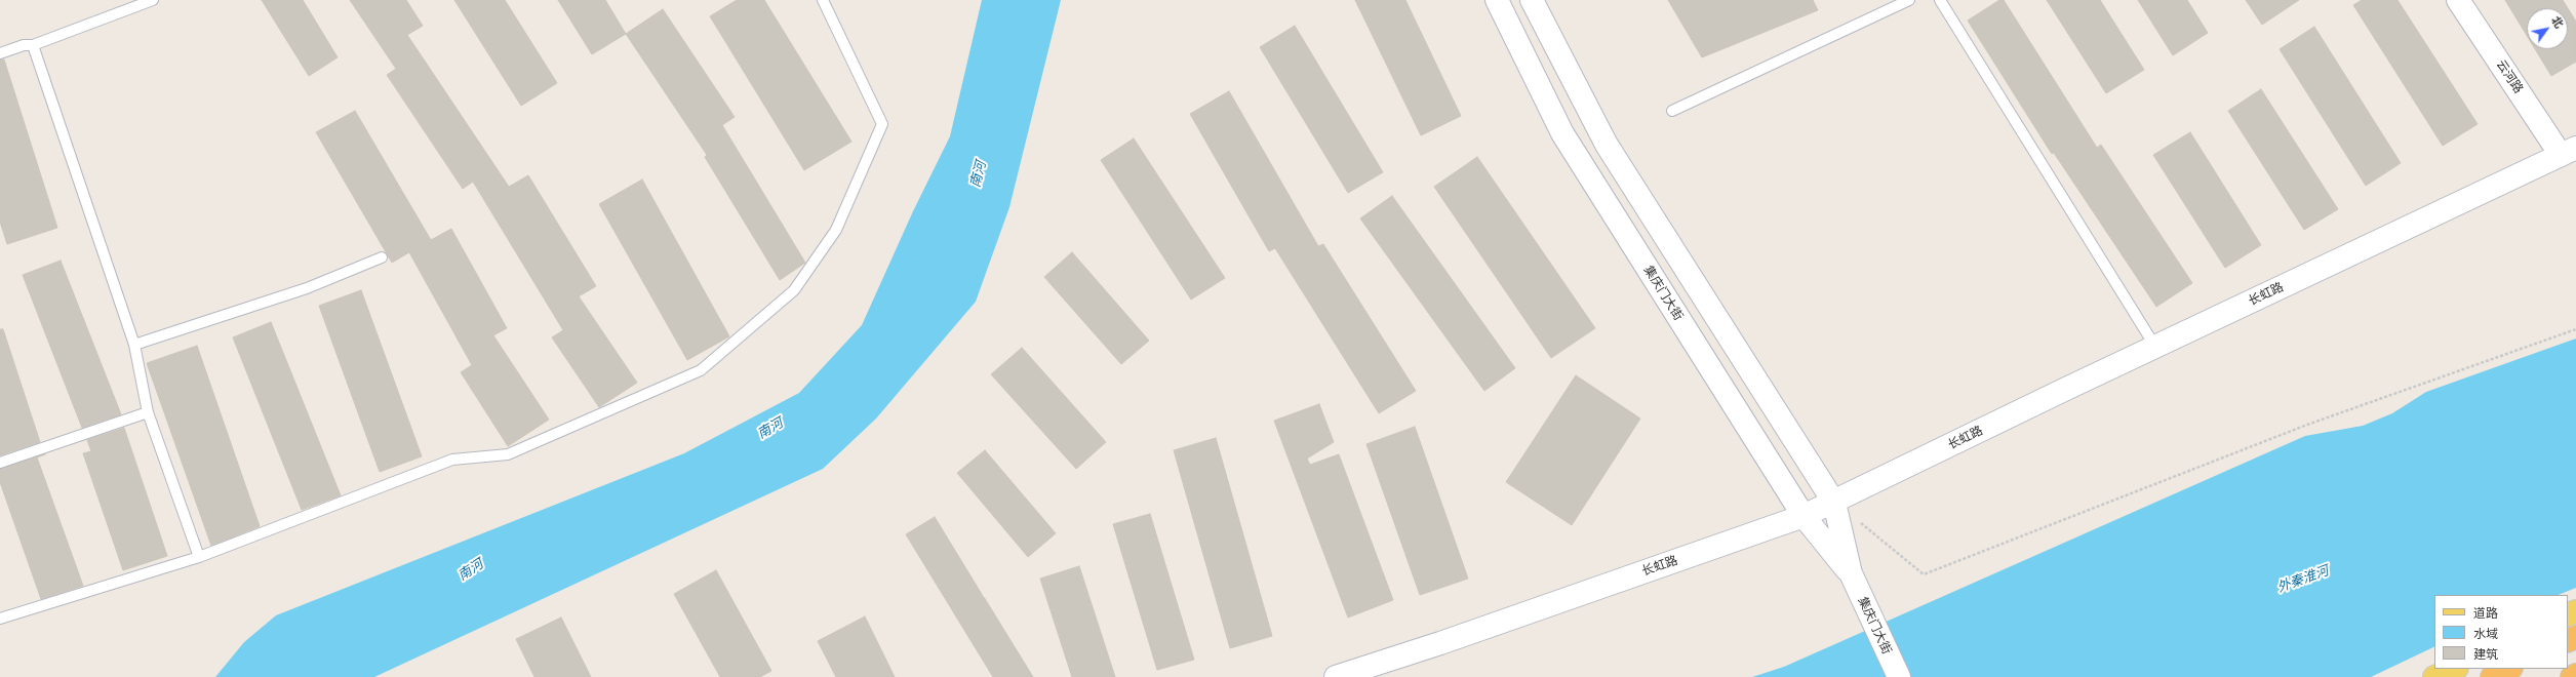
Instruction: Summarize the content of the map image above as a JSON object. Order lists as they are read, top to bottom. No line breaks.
{"streets":{"main road":["云河路","集庆门大街","长虹路"]},"crossings":[["云河路","长虹路"],["集庆门大街","长虹路"]],"water":["南河","外秦淮河"],"legend":["道路","水域","建筑"],"north":"top right"}
